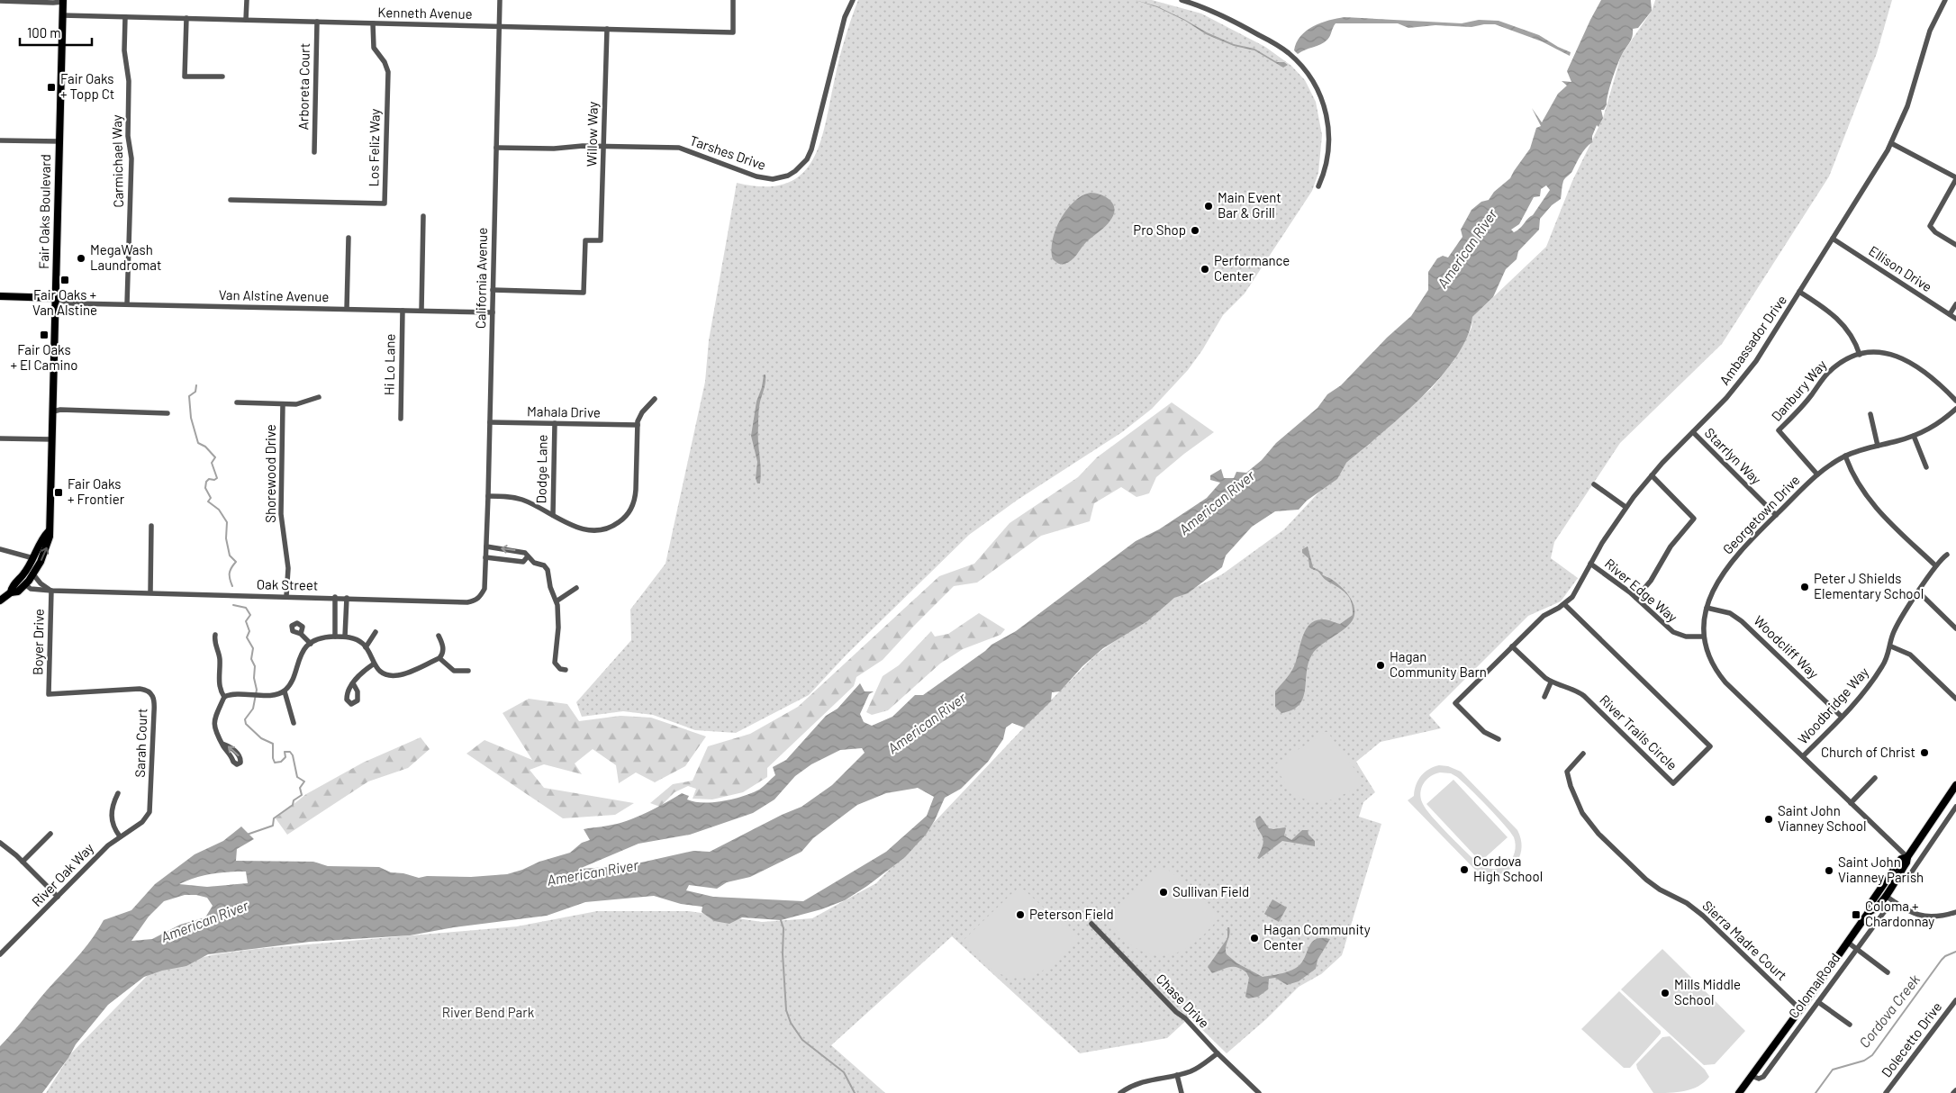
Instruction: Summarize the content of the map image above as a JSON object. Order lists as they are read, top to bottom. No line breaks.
{"streets":{"main road":["Fair Oaks Boulevard","Coloma Road"],"street":["Kenneth Avenue","Arboreta Court","Willow Way","Los Feliz Way","Tarshes Drive","Carmichael Way","Ellison Drive","California Avenue","Van Alstine Avenue","Ambassador Drive","Hi Lo Lane","Danbury Way","Mahala Drive","Starrlyn Way","Dodge Lane","Shorewood Drive","Georgetown Drive","Oak Street","River Edge Way","Boyer Drive","Woodcliff Way","Woodbridge Way","River Trails Circle","Sarah Court","River Oak Way","Sierra Madre Court","Chase Drive","Dolecetto Drive"]},"crossings":[["Kenneth Avenue","Arboreta Court"],["Kenneth Avenue","Willow Way"],["Kenneth Avenue","Los Feliz Way"],["Kenneth Avenue","Carmichael Way"],["Kenneth Avenue","Fair Oaks Boulevard"],["Kenneth Avenue","California Avenue"],["Willow Way","Tarshes Drive"],["Willow Way","California Avenue"],["Tarshes Drive","California Avenue"],["Carmichael Way","Van Alstine Avenue"],["Fair Oaks Boulevard","Van Alstine Avenue"],["Fair Oaks Boulevard","Boyer Drive"],["Ellison Drive","Ambassador Drive"],["California Avenue","Van Alstine Avenue"],["California Avenue","Mahala Drive"],["California Avenue","Oak Street"],["Van Alstine Avenue","Hi Lo Lane"],["Ambassador Drive","Starrlyn Way"],["Ambassador Drive","River Edge Way"],["Ambassador Drive","River Trails Circle"],["Danbury Way","Georgetown Drive"],["Mahala Drive","Dodge Lane"],["Starrlyn Way","Georgetown Drive"],["Shorewood Drive","Oak Street"],["Georgetown Drive","River Edge Way"],["Georgetown Drive","Woodcliff Way"],["Georgetown Drive","Woodbridge Way"],["Georgetown Drive","Coloma Road"],["Oak Street","Boyer Drive"],["Boyer Drive","Sarah Court"],["Woodcliff Way","Woodbridge Way"],["Sarah Court","River Oak Way"],["Sierra Madre Court","Coloma Road"]],"water":["American River","Cordova Creek"],"parks":["River Bend Park"],"places":{"transit":["Fair Oaks + Topp Ct","Fair Oaks + Van Alstine","Fair Oaks + El Camino","Fair Oaks + Frontier","Coloma + Chardonnay"],"other":["Main Event Bar & Grill","Pro Shop","MegaWash Laundromat","Performance Center","Peter J Shields Elementary School","Hagan Community Barn","Church of Christ","Saint John Vianney School","Cordova High School","Saint John Vianney Parish","Sullivan Field","Peterson Field","Hagan Community Center","Mills Middle School"]},"scale_bar":"100 m"}
